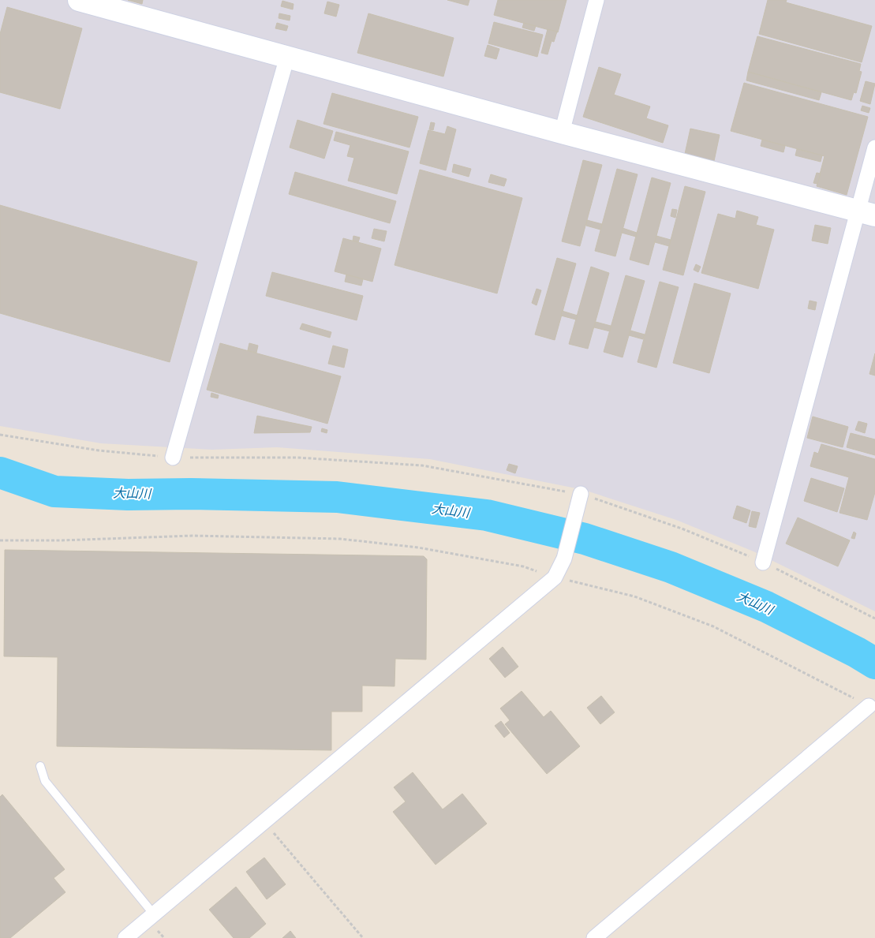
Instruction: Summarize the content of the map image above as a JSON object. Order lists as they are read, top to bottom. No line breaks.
{"water":["大山川"]}
